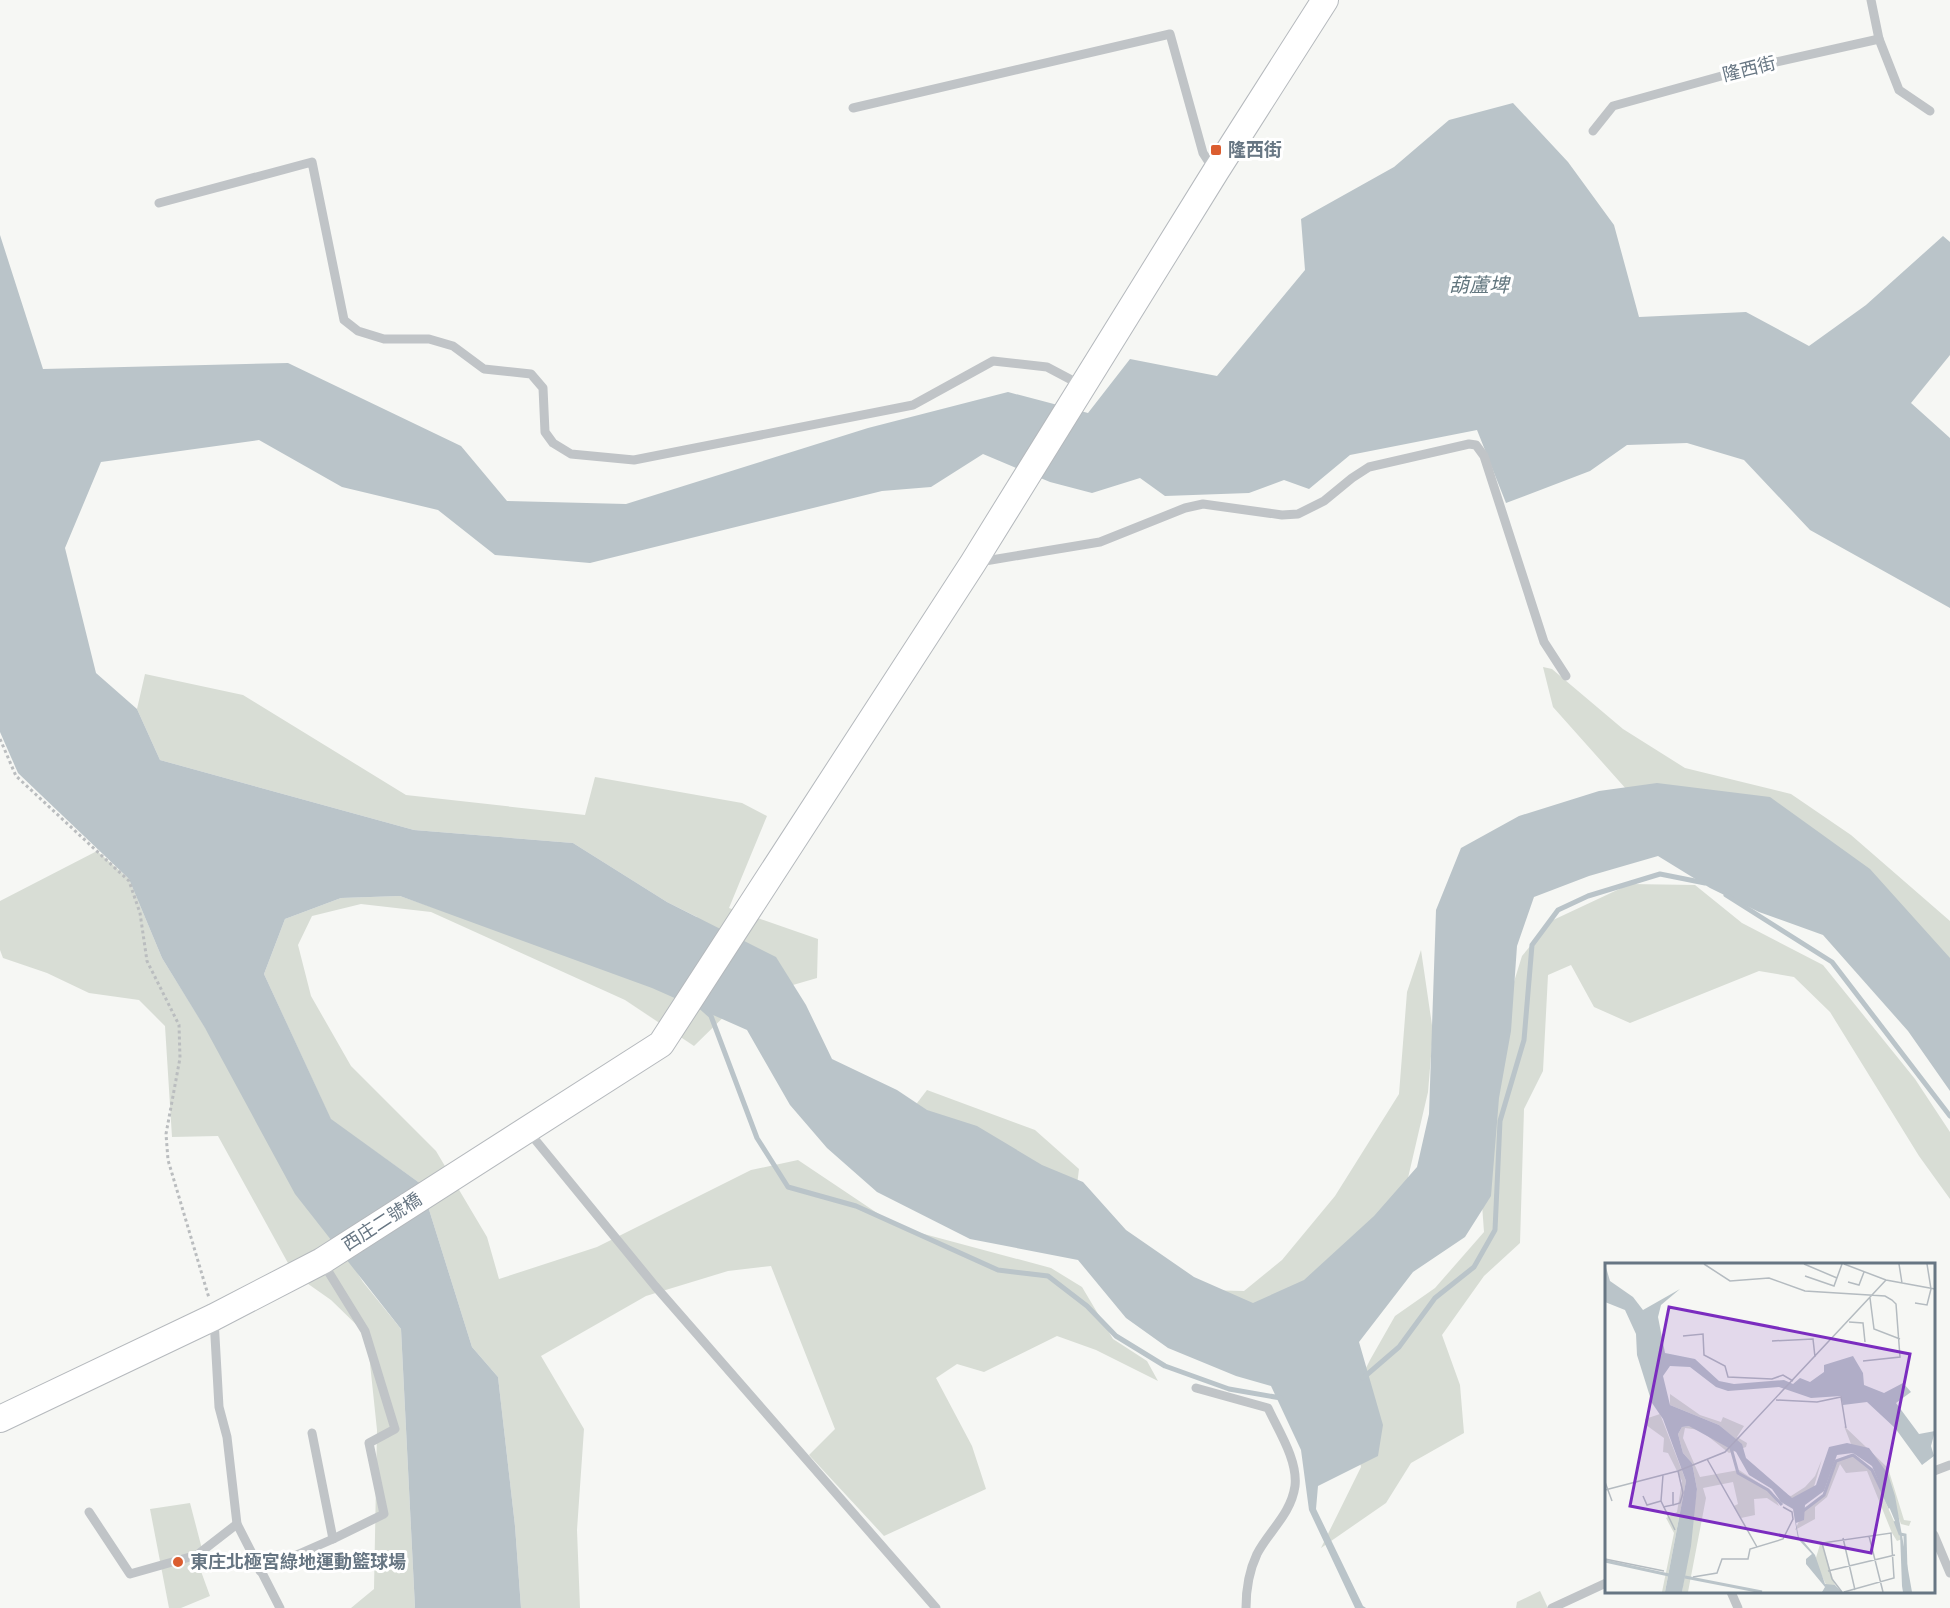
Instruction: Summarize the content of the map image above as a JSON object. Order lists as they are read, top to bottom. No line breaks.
{"streets":{"street":["西庄二號橋"],"lane":["隆西街"]},"water":["葫蘆埤"],"places":{"transit":["隆西街"],"other":["東庄北極宮綠地運動籃球場"]}}
